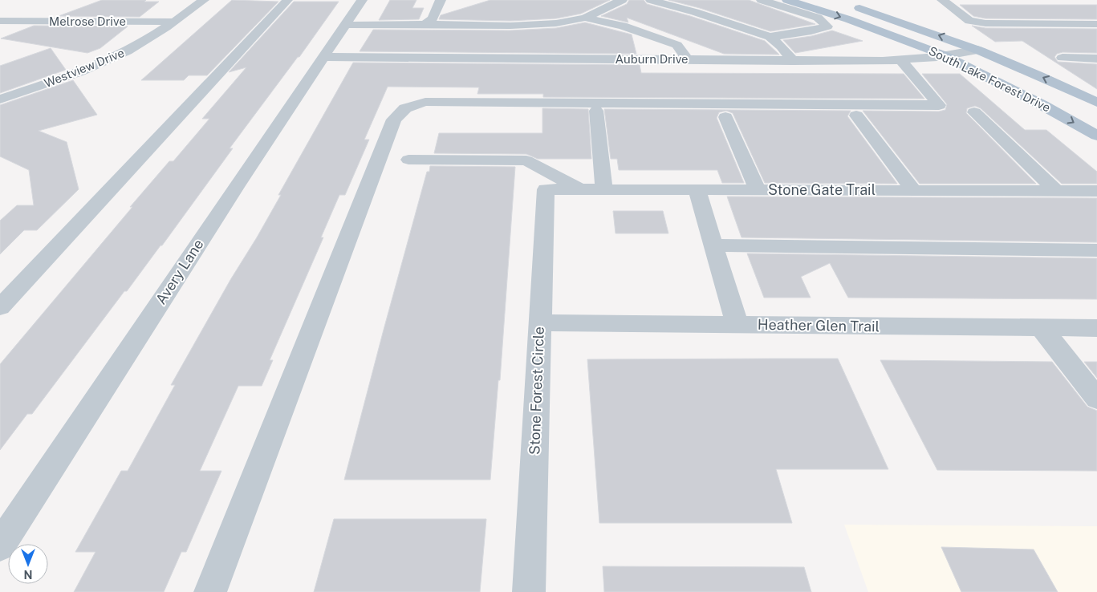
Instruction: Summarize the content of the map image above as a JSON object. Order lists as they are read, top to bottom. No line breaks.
{"streets":{"main road":["South Lake Forest Drive"],"street":["Melrose Drive","Auburn Drive","Westview Drive","Stone Gate Trail","Avery Lane","Heather Glen Trail","Stone Forest Circle"]},"crossings":[["Melrose Drive","Westview Drive"],["Auburn Drive","South Lake Forest Drive"],["Auburn Drive","Avery Lane"],["Stone Gate Trail","Stone Forest Circle"],["Heather Glen Trail","Stone Forest Circle"]],"north":"bottom"}
